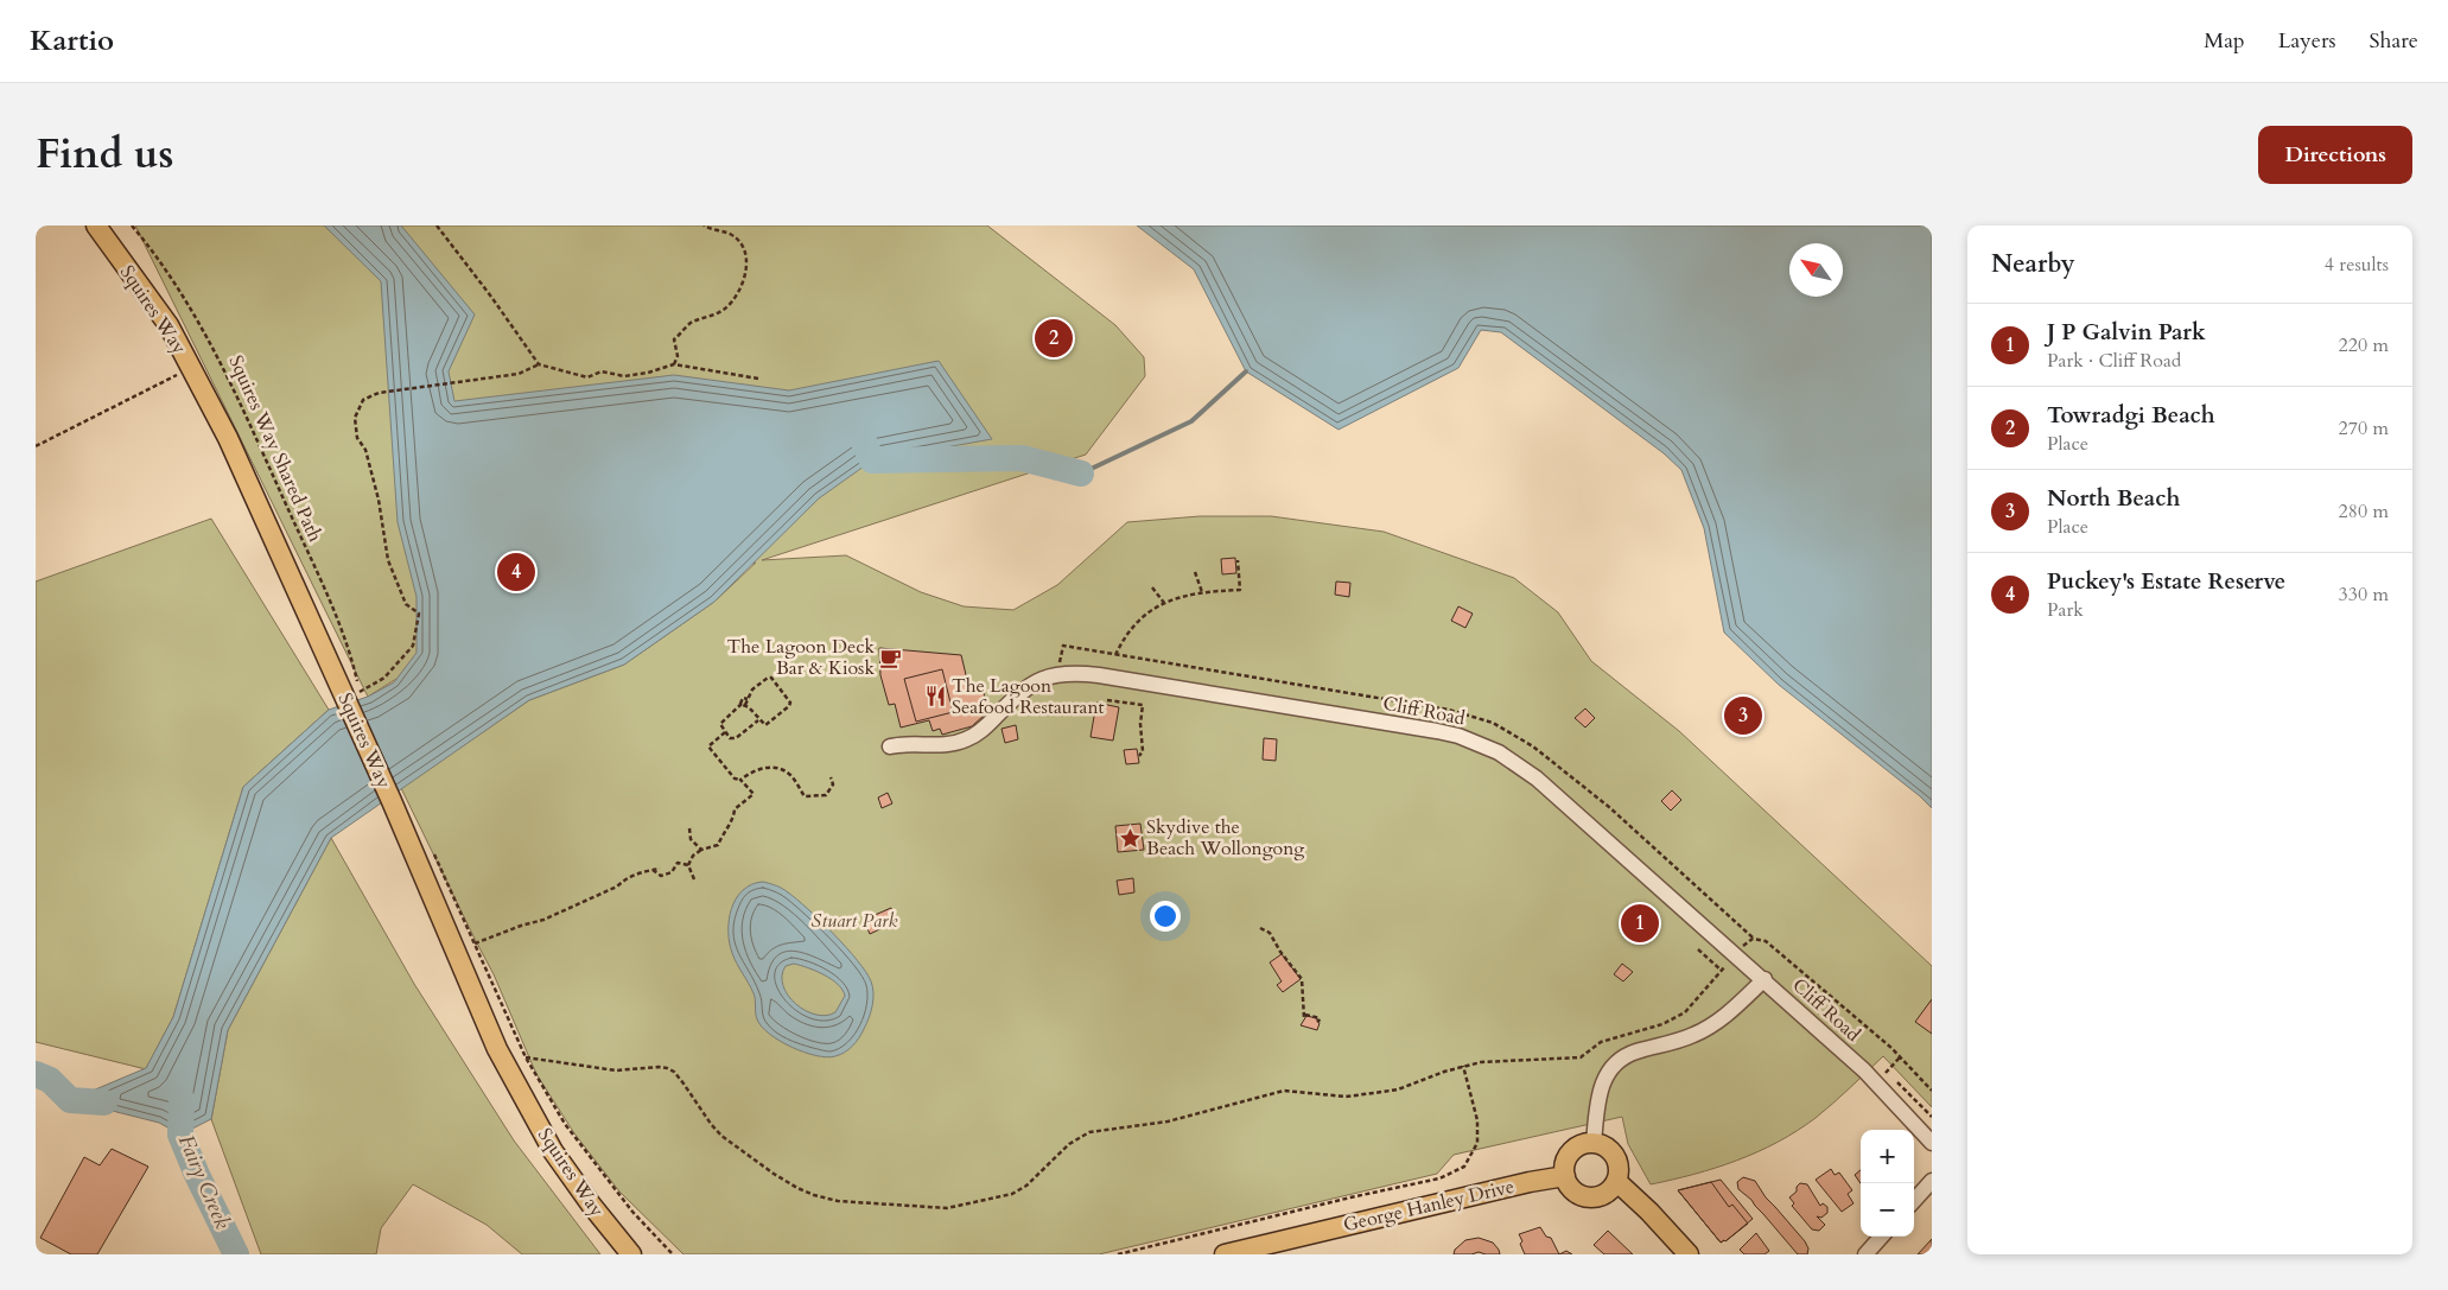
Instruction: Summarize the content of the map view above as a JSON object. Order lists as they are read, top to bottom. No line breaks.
{"streets":{"main road":["Squires Way","George Hanley Drive"],"street":["Cliff Road"],"path":["Squires Way Shared Path"]},"crossings":[["Squires Way","Squires Way Shared Path"]],"water":["Fairy Creek"],"parks":["Stuart Park"],"places":{"cafe":["The Lagoon Deck Bar & Kiosk"],"restaurant":["The Lagoon Seafood Restaurant"],"place":["Skydive the Beach Wollongong"]},"north":"top left","page":{"header":"Kartio","nav":["Map","Layers","Share"],"title":"Find us","buttons":"Directions","heading":["Nearby","4 results"],"list":[{"mark":"1","name":"J P Galvin Park","note":"Park · Cliff Road","value":"220 m"},{"mark":"2","name":"Towradgi Beach","note":"Place","value":"270 m"},{"mark":"3","name":"North Beach","note":"Place","value":"280 m"},{"mark":"4","name":"Puckey's Estate Reserve","note":"Park","value":"330 m"}],"pins":["2","4","3","1"],"map_buttons":["+","−"]}}
